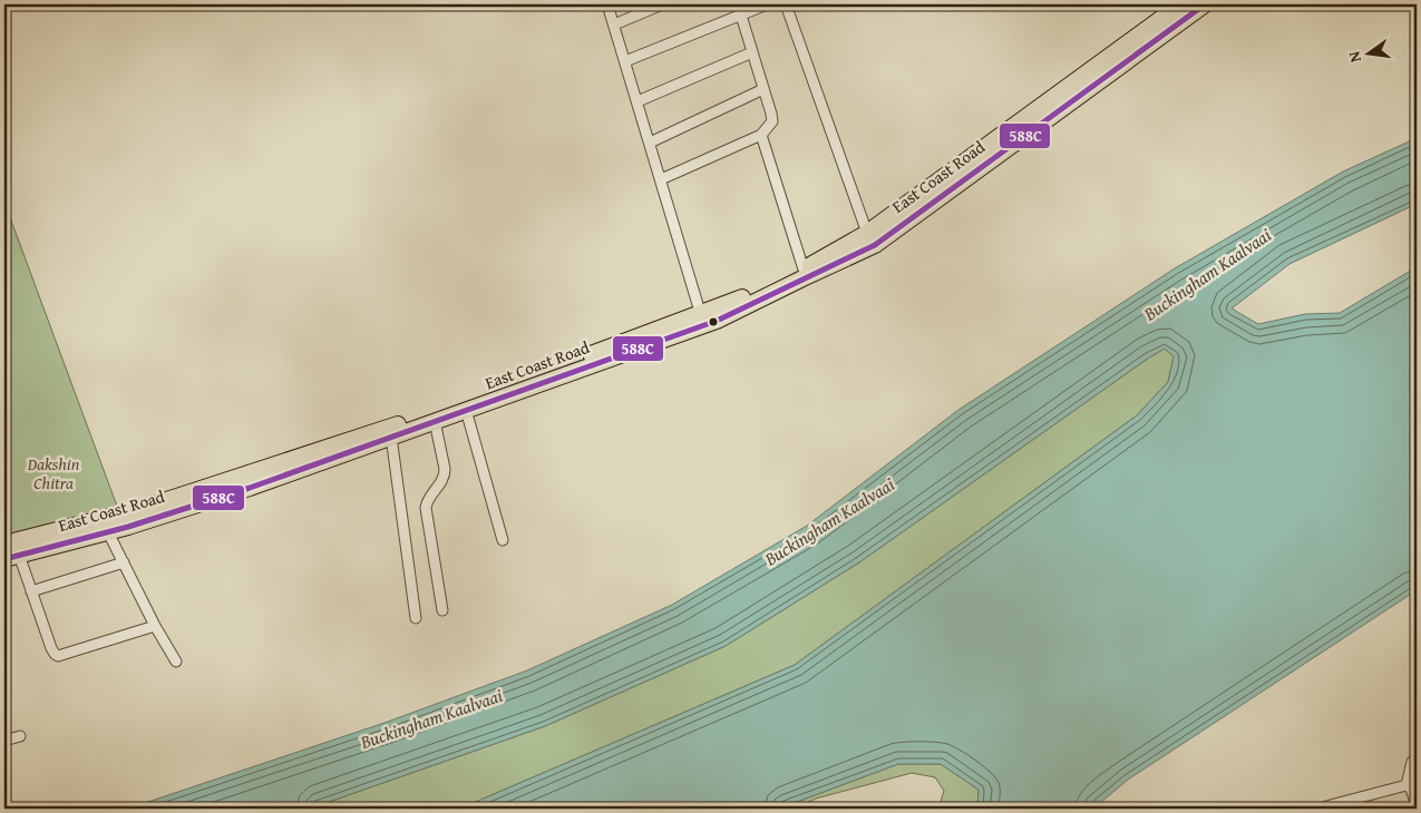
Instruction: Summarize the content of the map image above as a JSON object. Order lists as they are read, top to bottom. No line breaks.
{"streets":{"main road":["East Coast Road"]},"water":["Buckingham Kaalvaai"],"parks":["Dakshin Chitra"],"lines":["transit line 588C"],"north":"left"}
